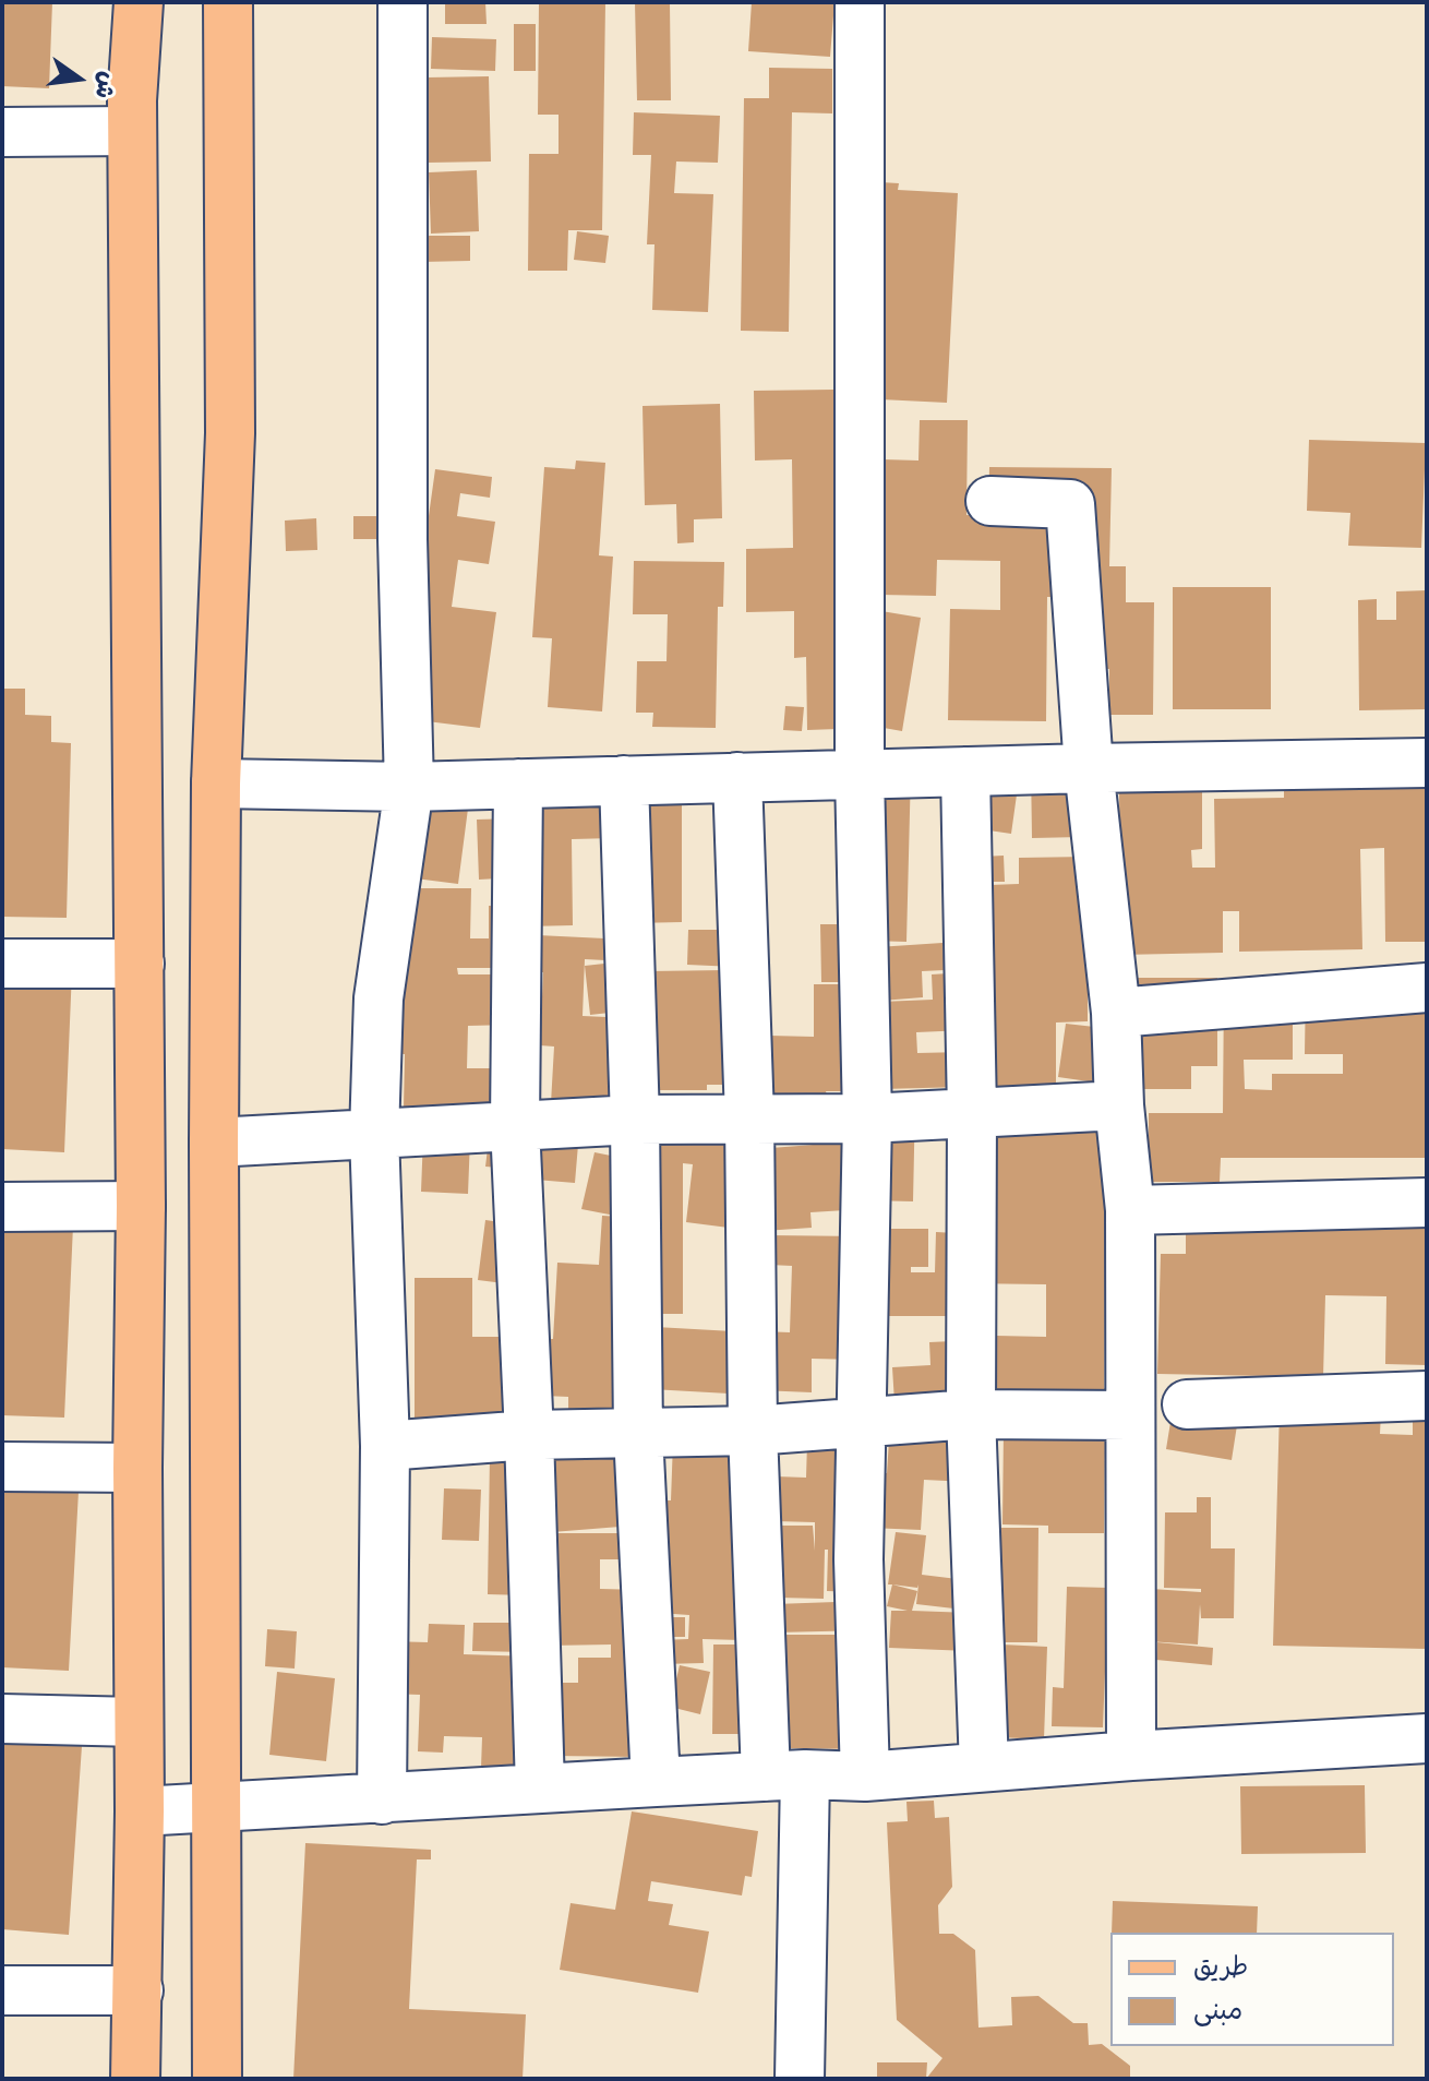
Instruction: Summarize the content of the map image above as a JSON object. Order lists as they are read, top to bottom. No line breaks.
{"legend":["طريق","مبنى"],"north":"right"}
